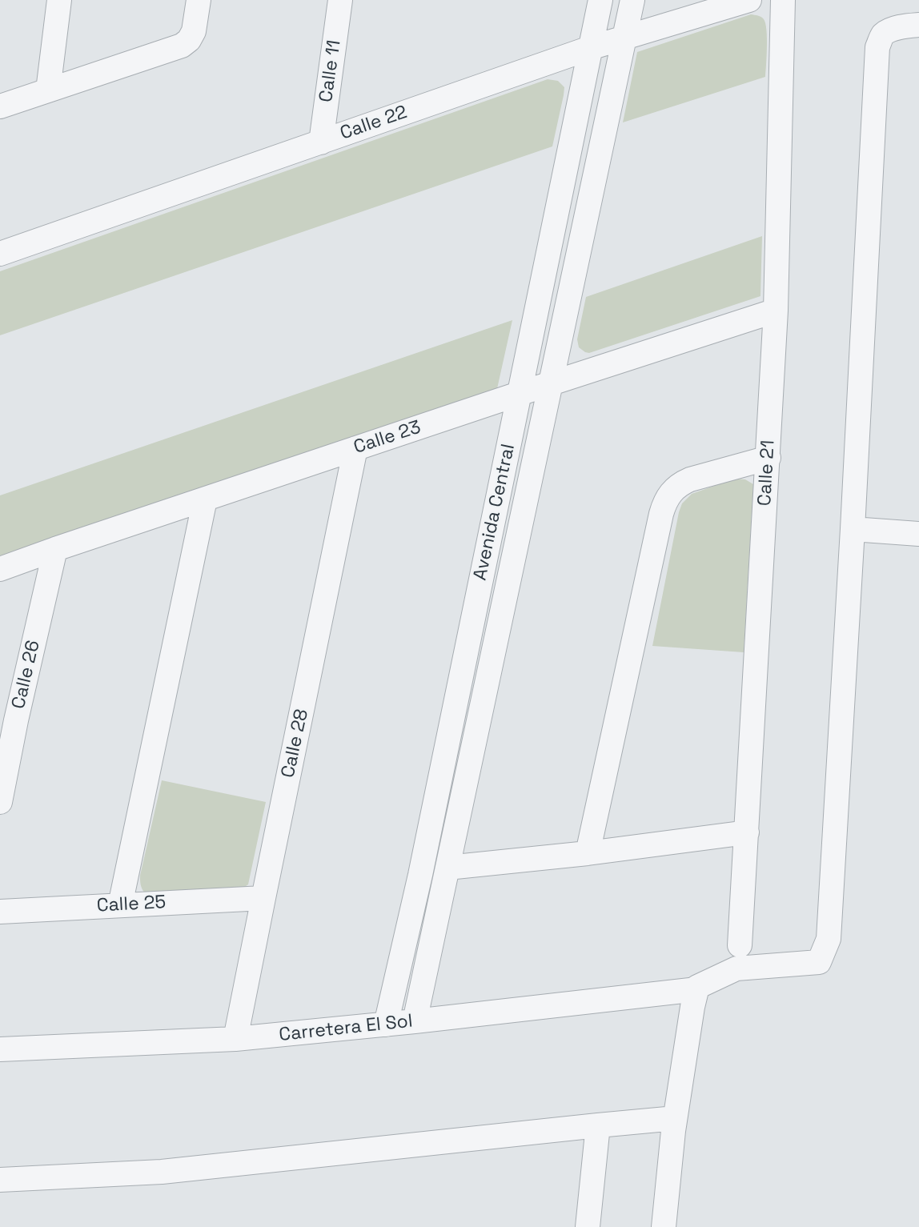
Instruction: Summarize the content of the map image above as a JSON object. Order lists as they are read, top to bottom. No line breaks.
{"streets":{"street":["Calle 11","Calle 22","Calle 23","Calle 21","Avenida Central","Calle 26","Calle 28","Calle 25","Carretera El Sol"]},"crossings":[["Calle 11","Calle 22"],["Calle 22","Avenida Central"],["Calle 23","Calle 21"],["Calle 23","Avenida Central"],["Calle 23","Calle 26"],["Calle 23","Calle 28"],["Avenida Central","Carretera El Sol"],["Calle 28","Calle 25"],["Calle 28","Carretera El Sol"]]}
